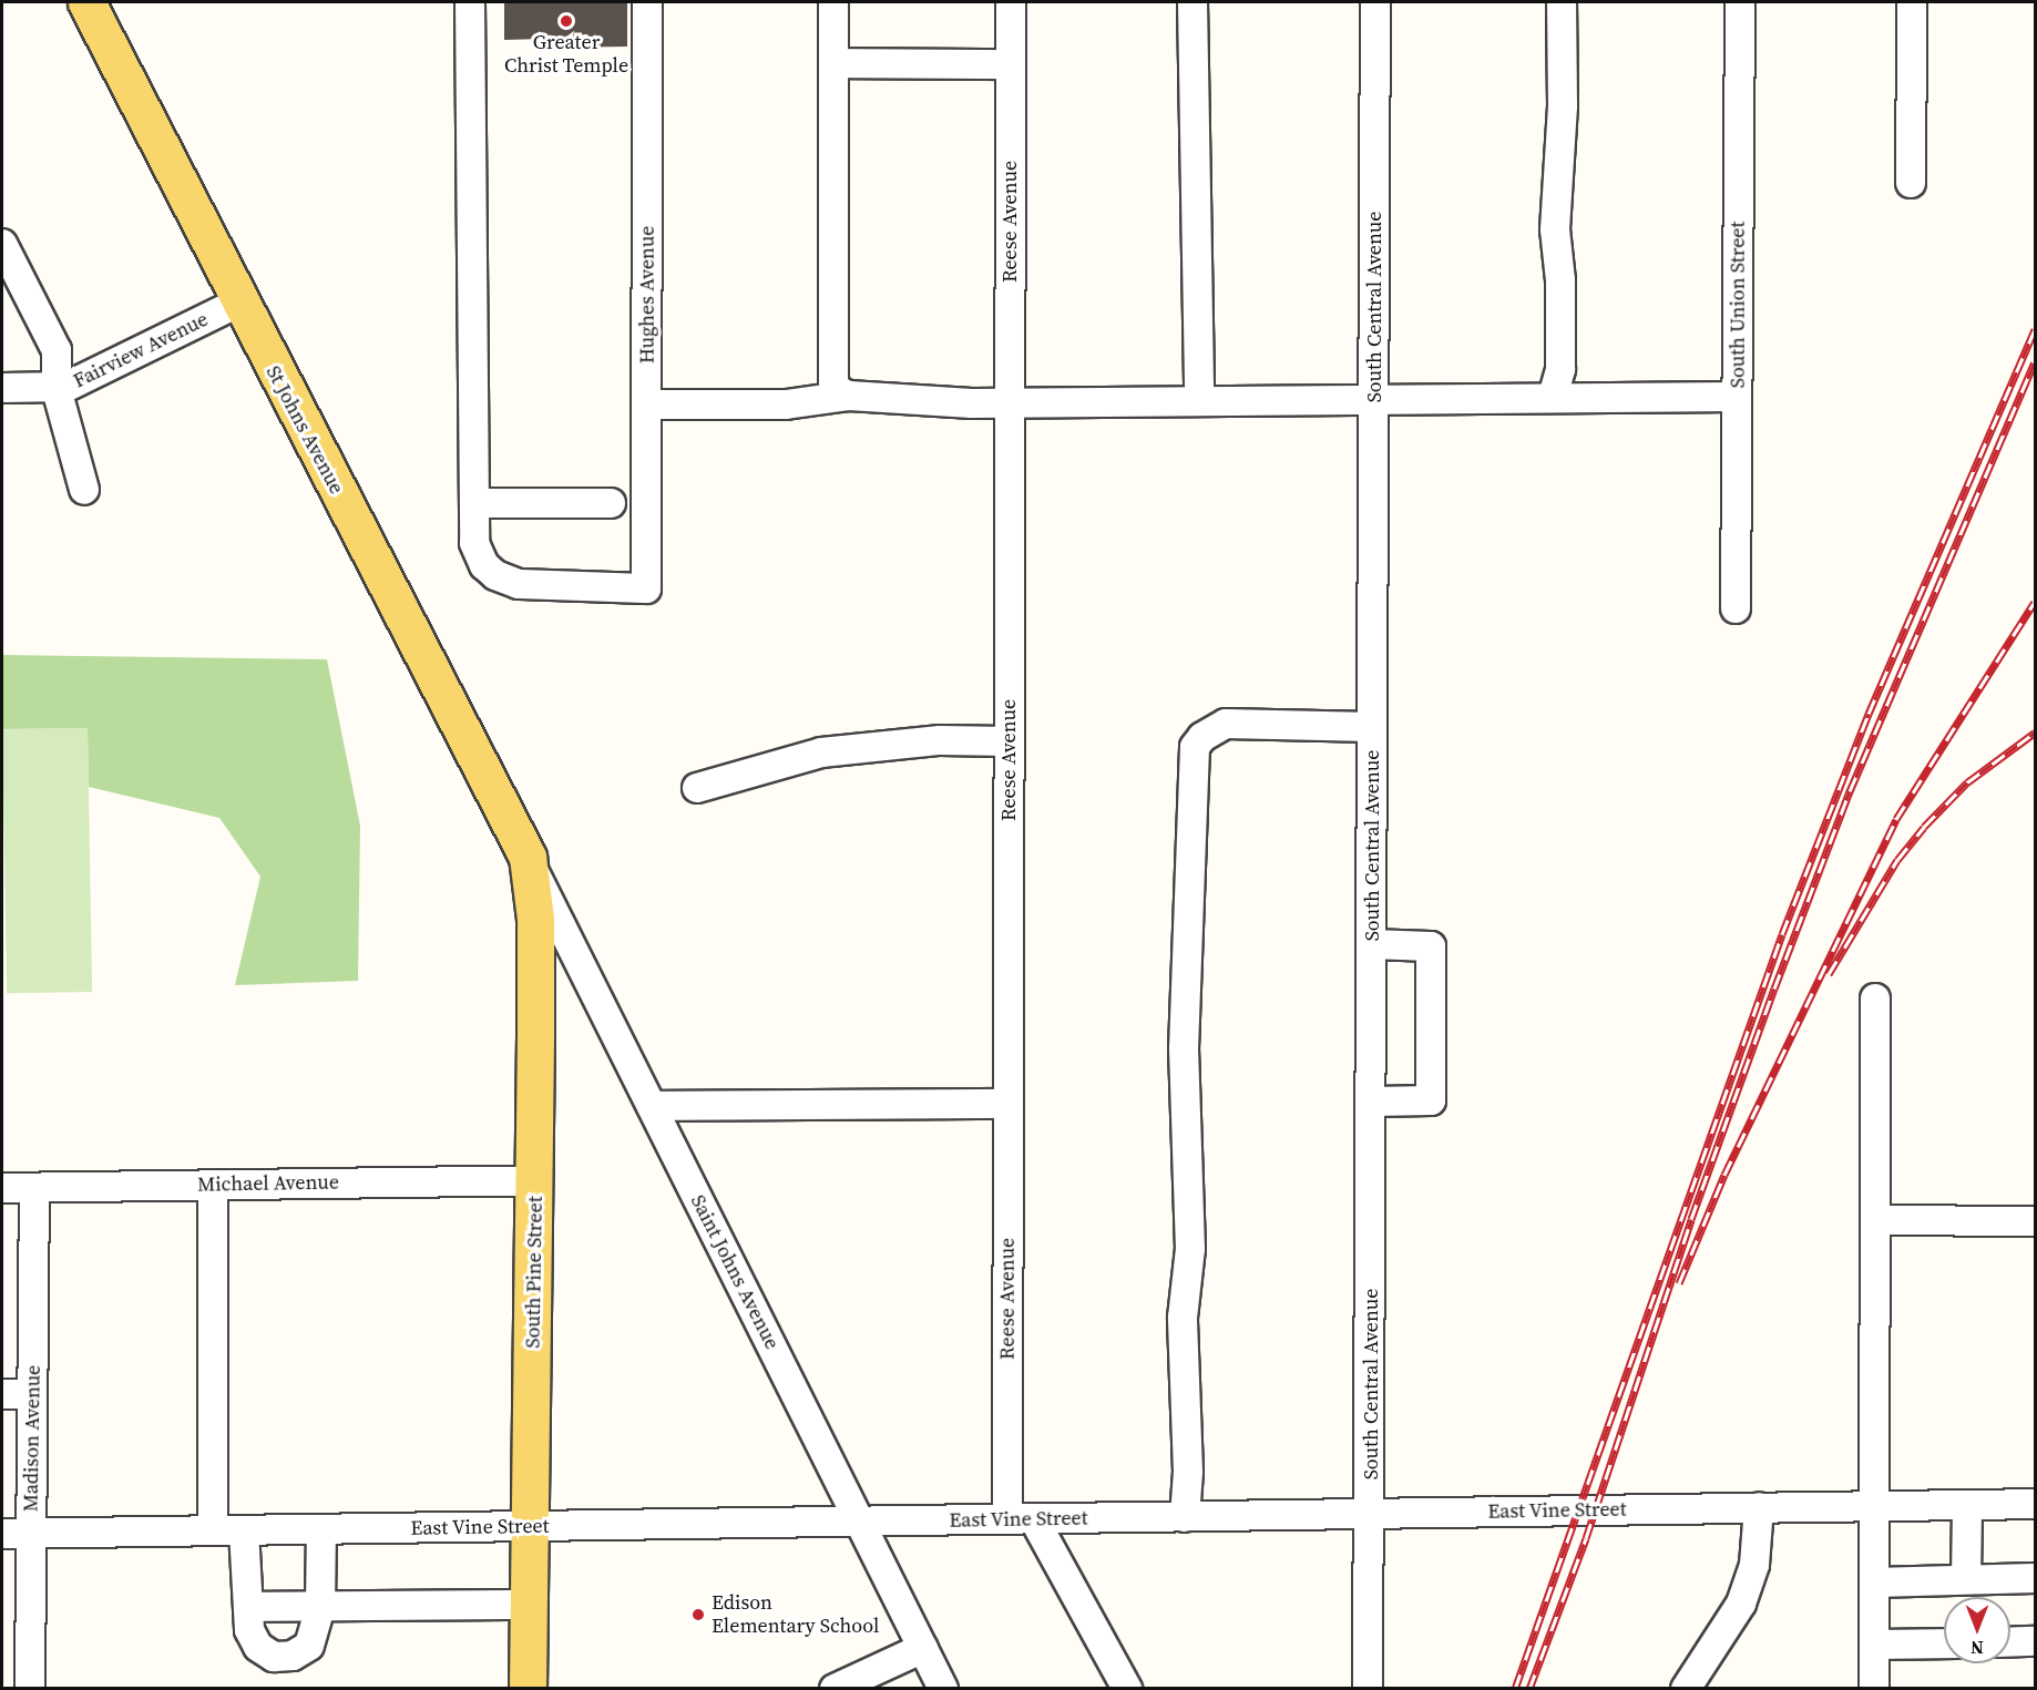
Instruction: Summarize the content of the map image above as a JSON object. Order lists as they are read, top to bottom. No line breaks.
{"streets":{"main road":["St Johns Avenue","South Pine Street"],"street":["Reese Avenue","Hughes Avenue","South Union Street","South Central Avenue","Fairview Avenue","Michael Avenue","Saint Johns Avenue","Madison Avenue","East Vine Street"]},"crossings":[["Reese Avenue","East Vine Street"],["South Central Avenue","East Vine Street"],["Fairview Avenue","St Johns Avenue"],["St Johns Avenue","South Pine Street"],["St Johns Avenue","Saint Johns Avenue"],["Michael Avenue","South Pine Street"],["Michael Avenue","Madison Avenue"],["South Pine Street","Saint Johns Avenue"],["South Pine Street","East Vine Street"],["Saint Johns Avenue","East Vine Street"],["Madison Avenue","East Vine Street"]],"places":["Greater Christ Temple","Edison Elementary School"],"north":"bottom"}
